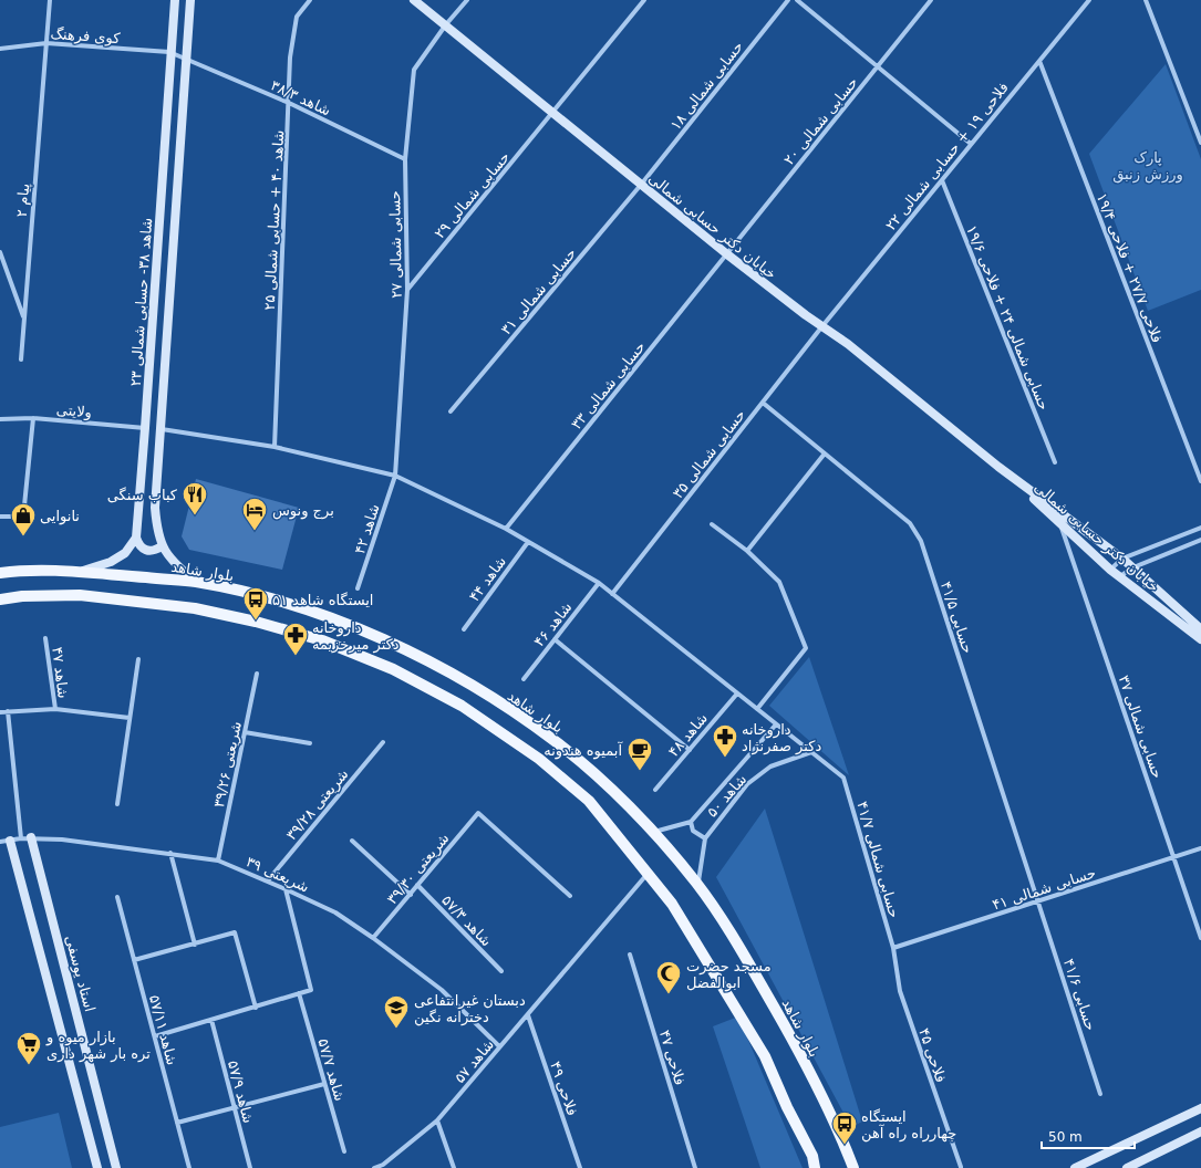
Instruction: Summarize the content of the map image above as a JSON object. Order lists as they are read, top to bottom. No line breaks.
{"streets":{"main road":["بلوار شاهد"],"street":["کوی فرهنگ","حسابی شمالی ۱۸","شاهد ۳۸/۳","حسابی شمالی ۲۰","فلاحی ۱۹ + حسابی شمالی ۲۲","حسابی شمالی ۲۹","پیام ۲","شاهد ۴۰ + حسابی شمالی ۲۵","خیابان دکتر حسابی شمالی","حسابی شمالی ۲۷","فلاحی ۲۷/۷ + فلاحی ۱۹/۴","حسابی شمالی ۳۱","شاهد ۳۸- حسابی شمالی ۲۳","حسابی شمالی ۲۴ + فلاحی ۱۹/۶","حسابی شمالی ۳۳","ولایتی","حسابی شمالی ۳۵","شاهد ۴۲","شاهد ۴۴","حسابی ۴۱/۵","شاهد ۴۶","شاهد ۴۷","حسابی شمالی ۳۷","شاهد ۴۸","شریعتی ۳۹/۲۶","شاهد ۵۰","شریعتی ۳۹/۲۸","حسابی شمالی ۴۱/۷","شریعتی ۳۹/۳۰","شریعتی ۳۹","حسابی شمالی ۴۱","شاهد ۵۷/۳","استاد یوسفی","حسابی ۴۱/۶","شاهد ۵۷/۱۱","فلاحی ۴۵","فلاحی ۴۷","شاهد ۵۷","شاهد ۵۷/۷","فلاحی ۴۹","شاهد ۵۷/۹"]},"crossings":[["کوی فرهنگ","شاهد ۳۸/۳"],["کوی فرهنگ","پیام ۲"],["کوی فرهنگ","شاهد ۳۸- حسابی شمالی ۲۳"],["حسابی شمالی ۱۸","خیابان دکتر حسابی شمالی"],["حسابی شمالی ۱۸","حسابی شمالی ۳۱"],["شاهد ۳۸/۳","شاهد ۴۰ + حسابی شمالی ۲۵"],["شاهد ۳۸/۳","حسابی شمالی ۲۷"],["شاهد ۳۸/۳","شاهد ۳۸- حسابی شمالی ۲۳"],["حسابی شمالی ۲۰","خیابان دکتر حسابی شمالی"],["حسابی شمالی ۲۰","حسابی شمالی ۳۳"],["فلاحی ۱۹ + حسابی شمالی ۲۲","خیابان دکتر حسابی شمالی"],["فلاحی ۱۹ + حسابی شمالی ۲۲","فلاحی ۲۷/۷ + فلاحی ۱۹/۴"],["فلاحی ۱۹ + حسابی شمالی ۲۲","حسابی شمالی ۲۴ + فلاحی ۱۹/۶"],["فلاحی ۱۹ + حسابی شمالی ۲۲","حسابی شمالی ۳۵"],["حسابی شمالی ۲۹","خیابان دکتر حسابی شمالی"],["حسابی شمالی ۲۹","حسابی شمالی ۲۷"],["خیابان دکتر حسابی شمالی","حسابی شمالی ۲۷"],["خیابان دکتر حسابی شمالی","حسابی شمالی ۳۱"],["خیابان دکتر حسابی شمالی","حسابی شمالی ۳۳"],["خیابان دکتر حسابی شمالی","حسابی شمالی ۳۵"],["خیابان دکتر حسابی شمالی","حسابی شمالی ۳۷"],["حسابی شمالی ۲۷","شاهد ۴۲"],["شاهد ۳۸- حسابی شمالی ۲۳","ولایتی"],["شاهد ۳۸- حسابی شمالی ۲۳","بلوار شاهد"],["حسابی شمالی ۳۵","حسابی ۴۱/۵"],["بلوار شاهد","شاهد ۵۰"],["حسابی ۴۱/۵","حسابی شمالی ۴۱"],["حسابی ۴۱/۵","حسابی ۴۱/۶"],["حسابی شمالی ۳۷","حسابی شمالی ۴۱"],["شریعتی ۳۹/۲۶","شریعتی ۳۹"],["شاهد ۵۰","حسابی شمالی ۴۱/۷"],["شریعتی ۳۹/۲۸","شریعتی ۳۹"],["حسابی شمالی ۴۱/۷","حسابی شمالی ۴۱"],["حسابی شمالی ۴۱/۷","فلاحی ۴۵"],["شریعتی ۳۹/۳۰","شریعتی ۳۹"],["شریعتی ۳۹/۳۰","شاهد ۵۷/۳"],["شریعتی ۳۹","استاد یوسفی"],["شریعتی ۳۹","شاهد ۵۷"],["حسابی شمالی ۴۱","حسابی ۴۱/۶"],["حسابی شمالی ۴۱","فلاحی ۴۵"],["شاهد ۵۷","فلاحی ۴۹"]],"parks":["پارک ورزش زنبق"],"places":{"restaurant":["کباب سنگی"],"hotel":["برج ونوس"],"shop":["نانوایی"],"bus stop":["ایستگاه شاهد ۵۱","ایستگاه چهارراه راه آهن"],"pharmacy":["داروخانه دکتر میرخزیمه","داروخانه دکتر صفرنژاد"],"cafe":["آبمیوه هندونه"],"mosque":["مسجد حضرت ابوالفضل"],"school or university":["دبستان غیرانتفاعی دخترانه نگین"],"supermarket":["بازار میوه و تره بار شهر داری"]},"scale_bar":"50 m"}
